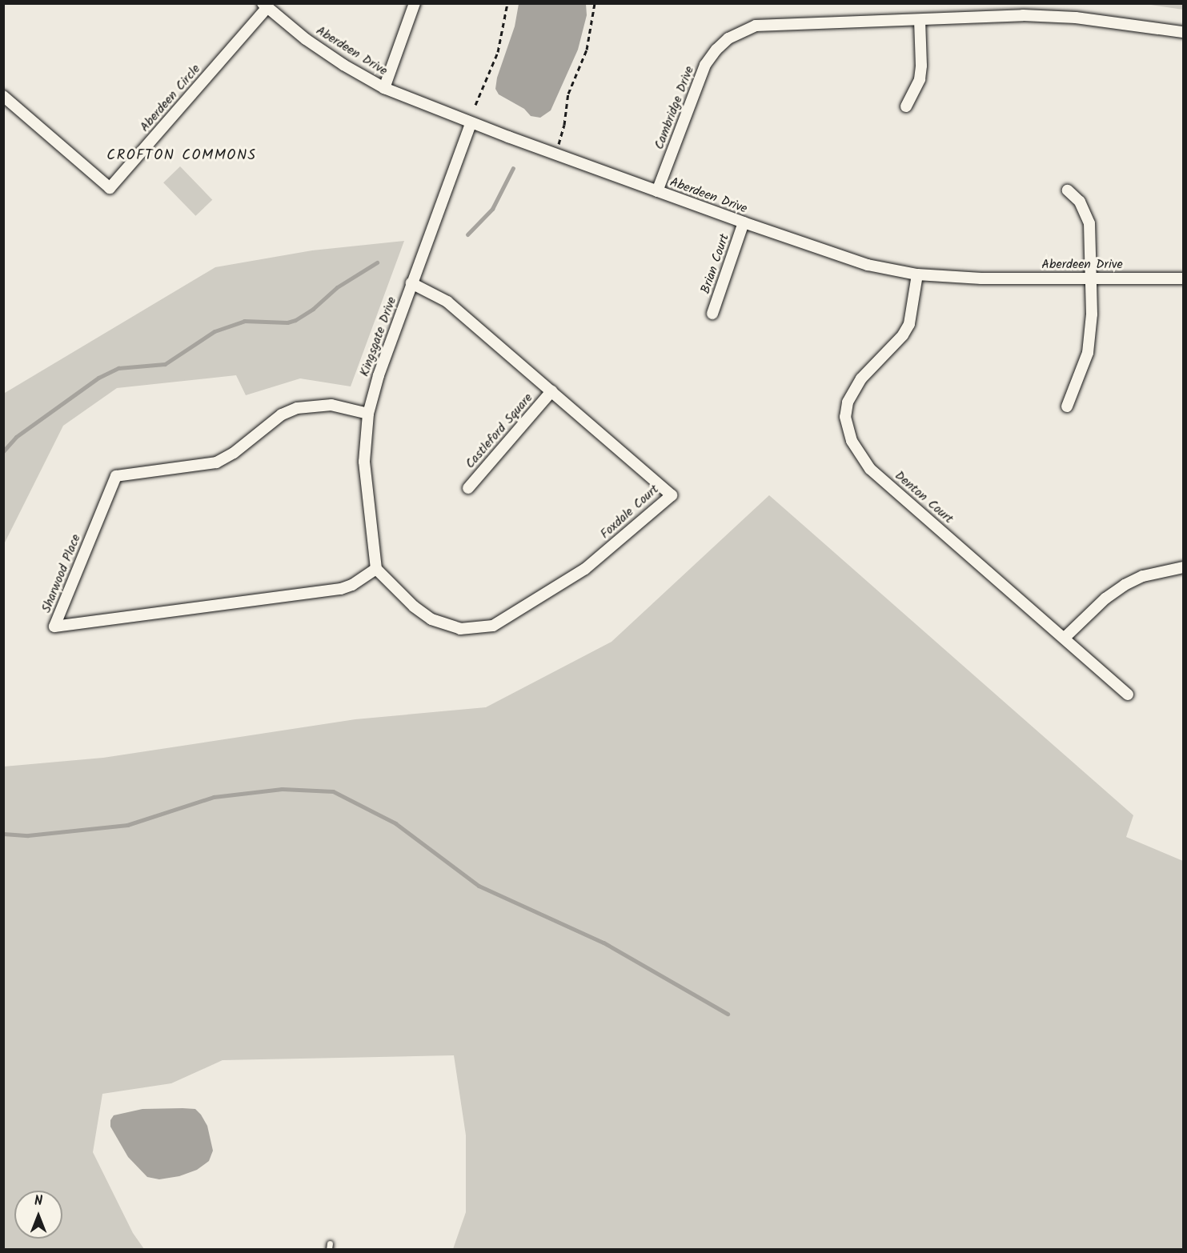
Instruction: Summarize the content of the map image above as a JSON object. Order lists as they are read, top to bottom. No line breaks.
{"streets":{"street":["Aberdeen Drive","Aberdeen Circle","Cambridge Drive","Brian Court","Kingsgate Drive","Castleford Square","Denton Court","Foxdale Court","Sharwood Place"]},"crossings":[["Aberdeen Drive","Aberdeen Circle"],["Aberdeen Drive","Cambridge Drive"],["Aberdeen Drive","Brian Court"],["Aberdeen Drive","Kingsgate Drive"],["Aberdeen Drive","Denton Court"],["Kingsgate Drive","Foxdale Court"],["Kingsgate Drive","Sharwood Place"],["Castleford Square","Foxdale Court"],["Foxdale Court","Sharwood Place"]],"districts":["CROFTON COMMONS"],"north":"top"}
